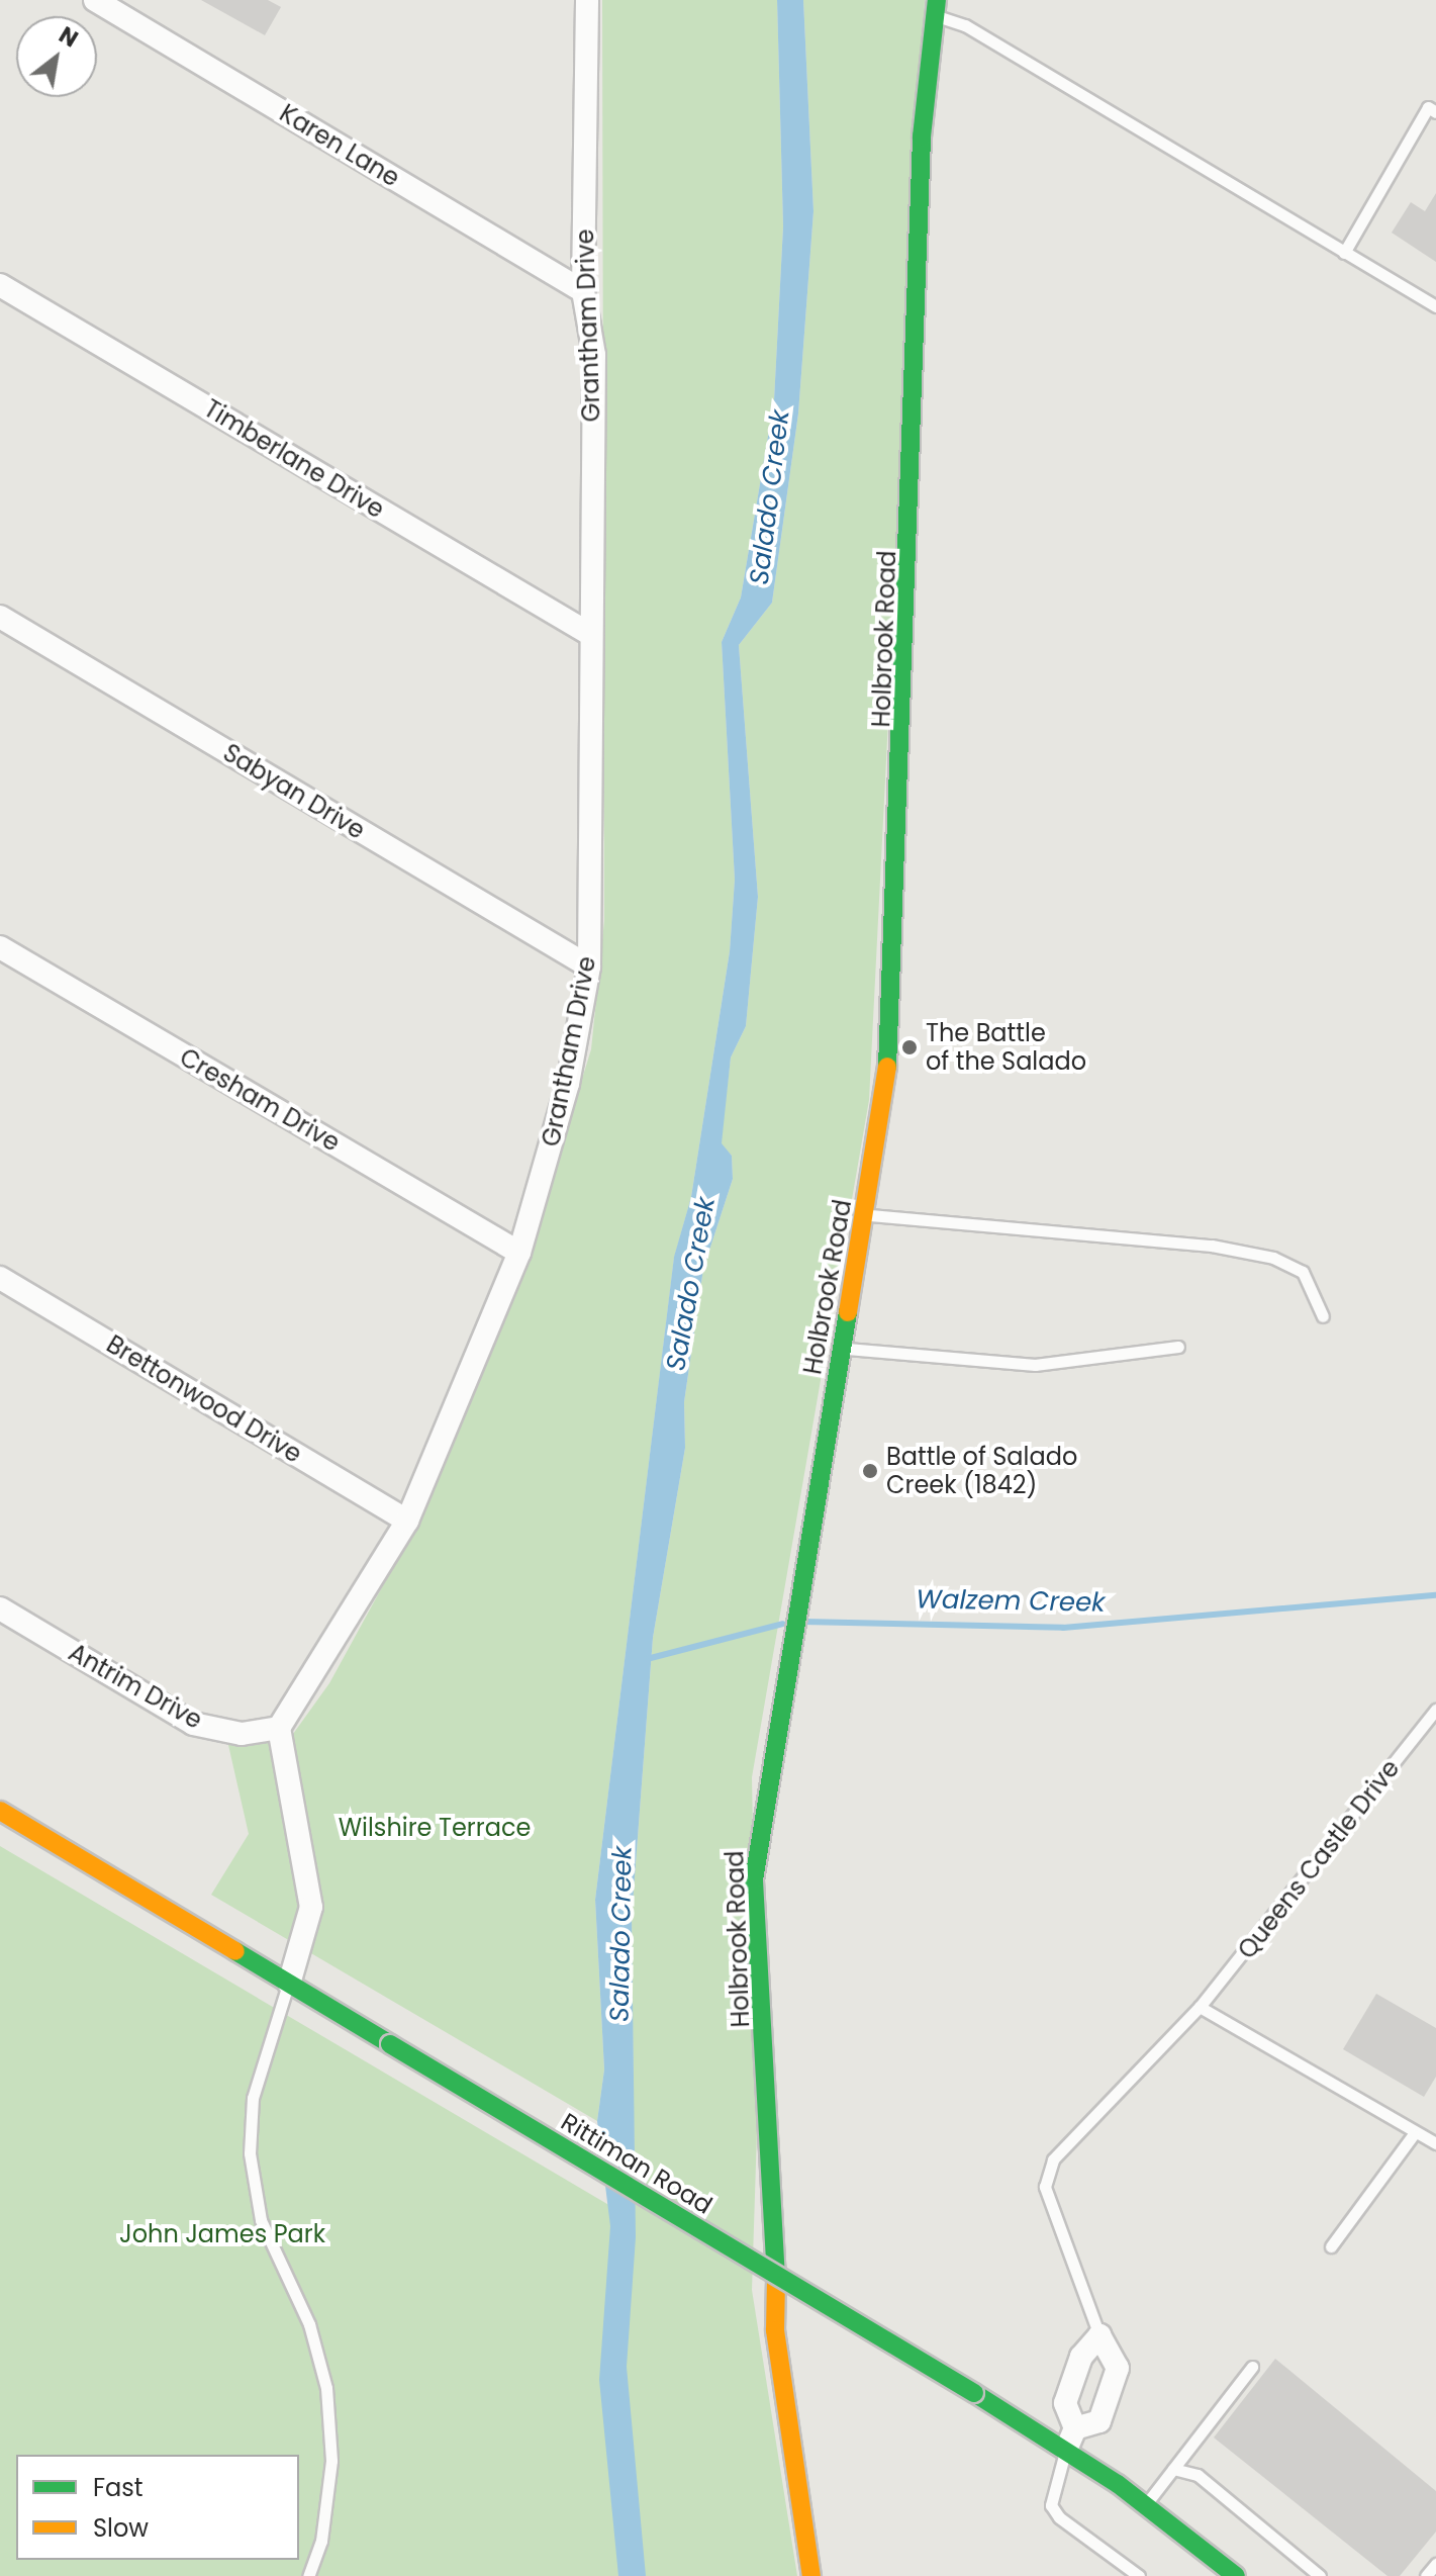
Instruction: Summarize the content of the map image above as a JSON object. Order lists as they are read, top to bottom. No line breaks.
{"streets":{"street":["Karen Lane","Grantham Drive","Timberlane Drive","Holbrook Road","Sabyan Drive","Cresham Drive","Brettonwood Drive","Antrim Drive","Queens Castle Drive","Rittiman Road"]},"crossings":[["Karen Lane","Grantham Drive"],["Grantham Drive","Timberlane Drive"],["Grantham Drive","Sabyan Drive"],["Grantham Drive","Cresham Drive"],["Grantham Drive","Brettonwood Drive"],["Grantham Drive","Antrim Drive"],["Queens Castle Drive","Rittiman Road"]],"water":["Salado Creek","Walzem Creek"],"parks":["Wilshire Terrace","John James Park"],"places":["The Battle of the Salado","Battle of Salado Creek (1842)"],"legend":["Fast","Slow"],"north":"top right"}
